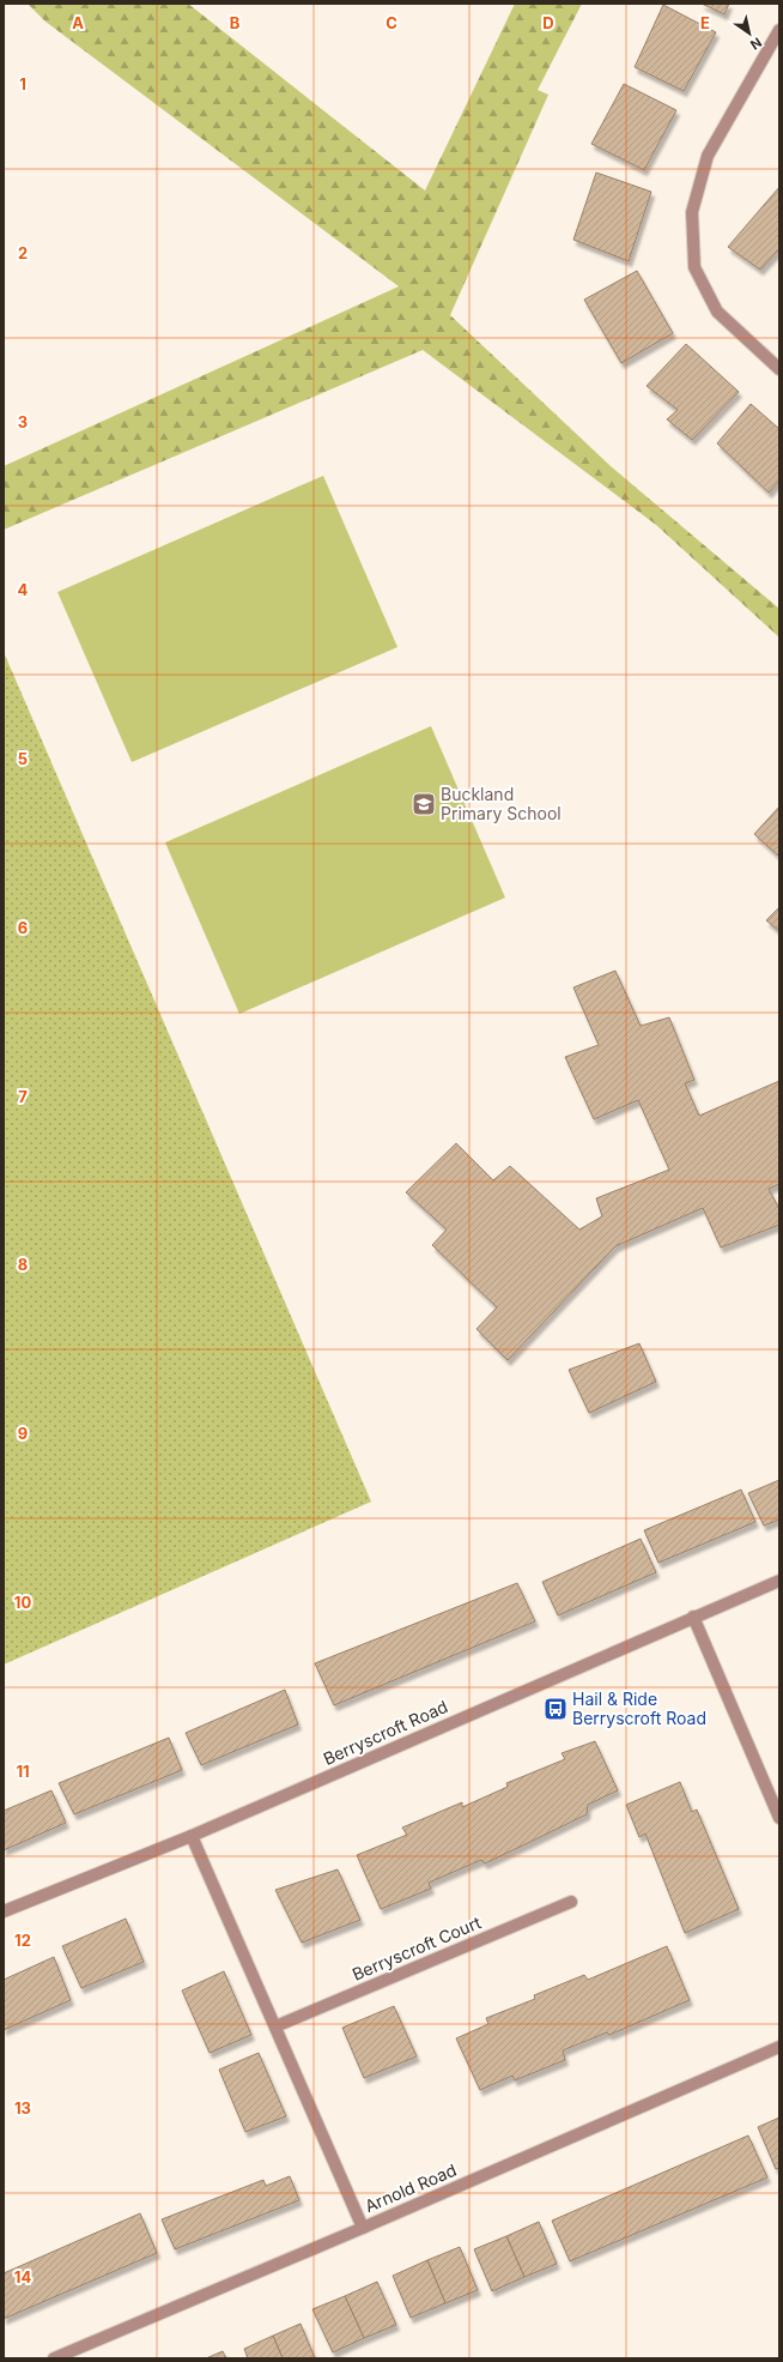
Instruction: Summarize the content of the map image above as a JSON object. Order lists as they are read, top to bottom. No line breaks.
{"streets":{"street":["Berryscroft Road","Berryscroft Court","Arnold Road"]},"places":{"school or university":["Buckland Primary School"],"bus stop":["Hail & Ride Berryscroft Road"]},"north":"bottom right","grid":{"columns":["A","B","C","D","E"],"rows":["1","2","3","4","5","6","7","8","9","10","11","12","13","14"]}}
